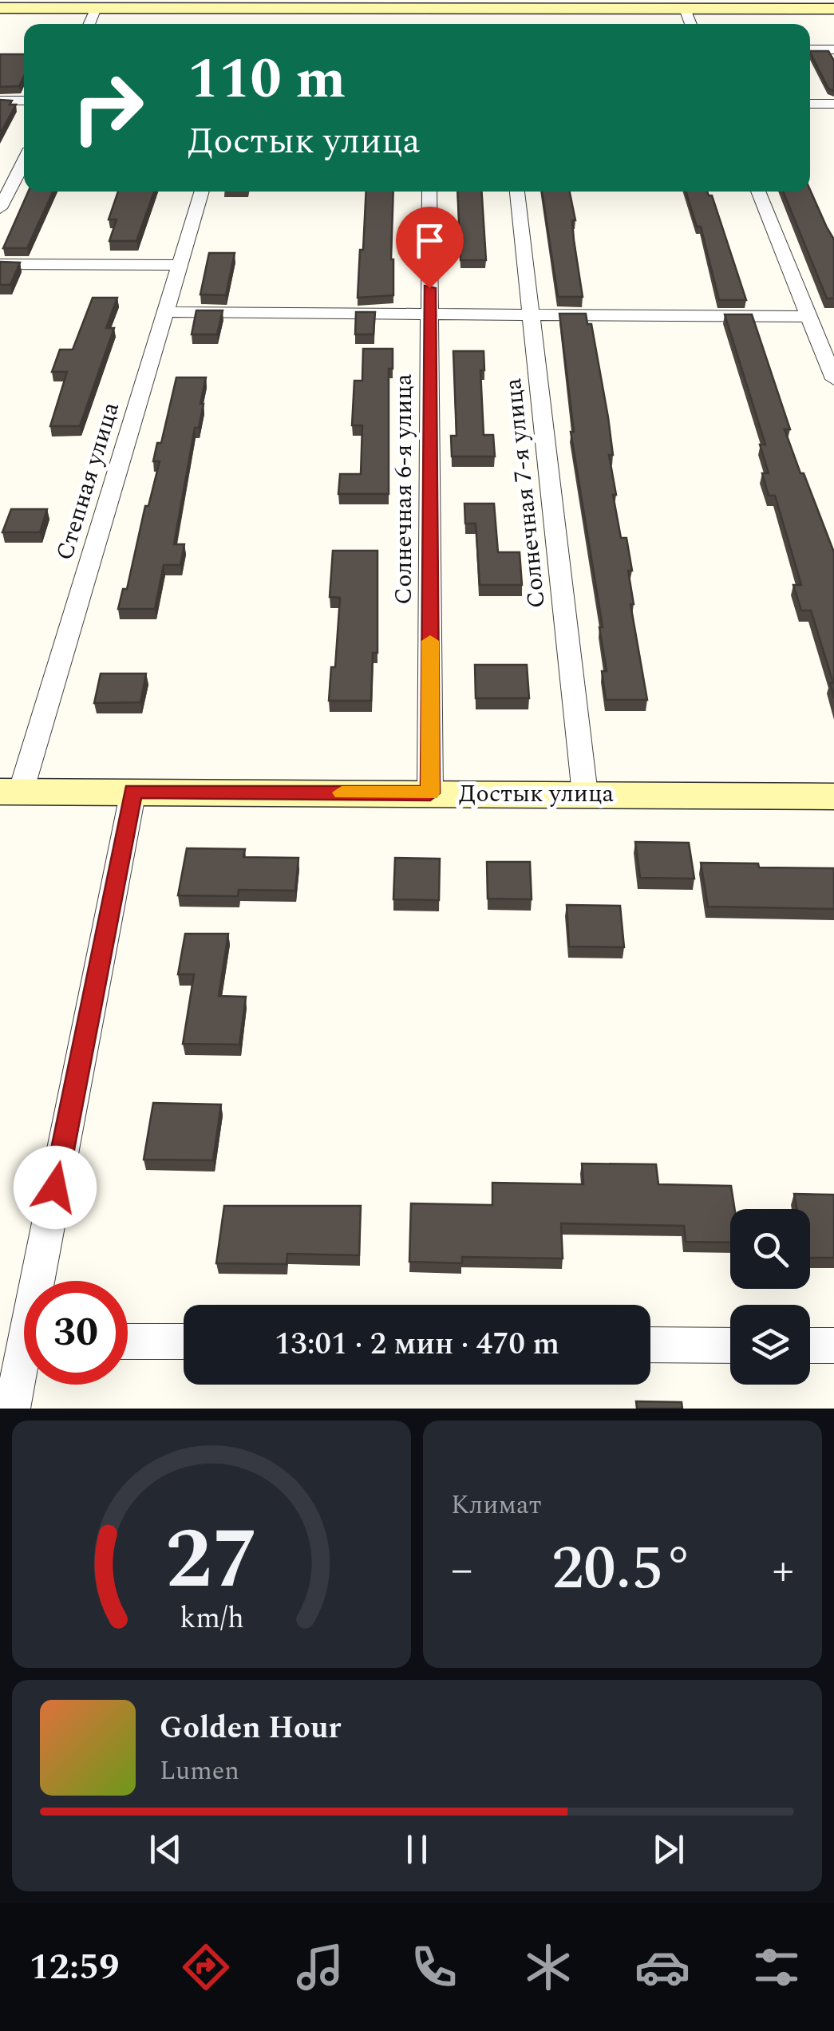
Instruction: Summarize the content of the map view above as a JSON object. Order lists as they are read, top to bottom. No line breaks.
{"streets":{"street":["Степная улица","Солнечная 6-я улица","Солнечная 7-я улица","Достык улица"]},"crossings":[["Степная улица","Достык улица"],["Солнечная 6-я улица","Достык улица"],["Солнечная 7-я улица","Достык улица"]],"page":{"turn":["110 m","Достык улица"],"limit":"30","trip":"13:01 · 2 мин · 470 m","tile":"Климат","heat":["−","20.5°","+"],"song":["Golden Hour","Lumen"],"tabs":"12:59","gauge":["27","km/h"]}}
